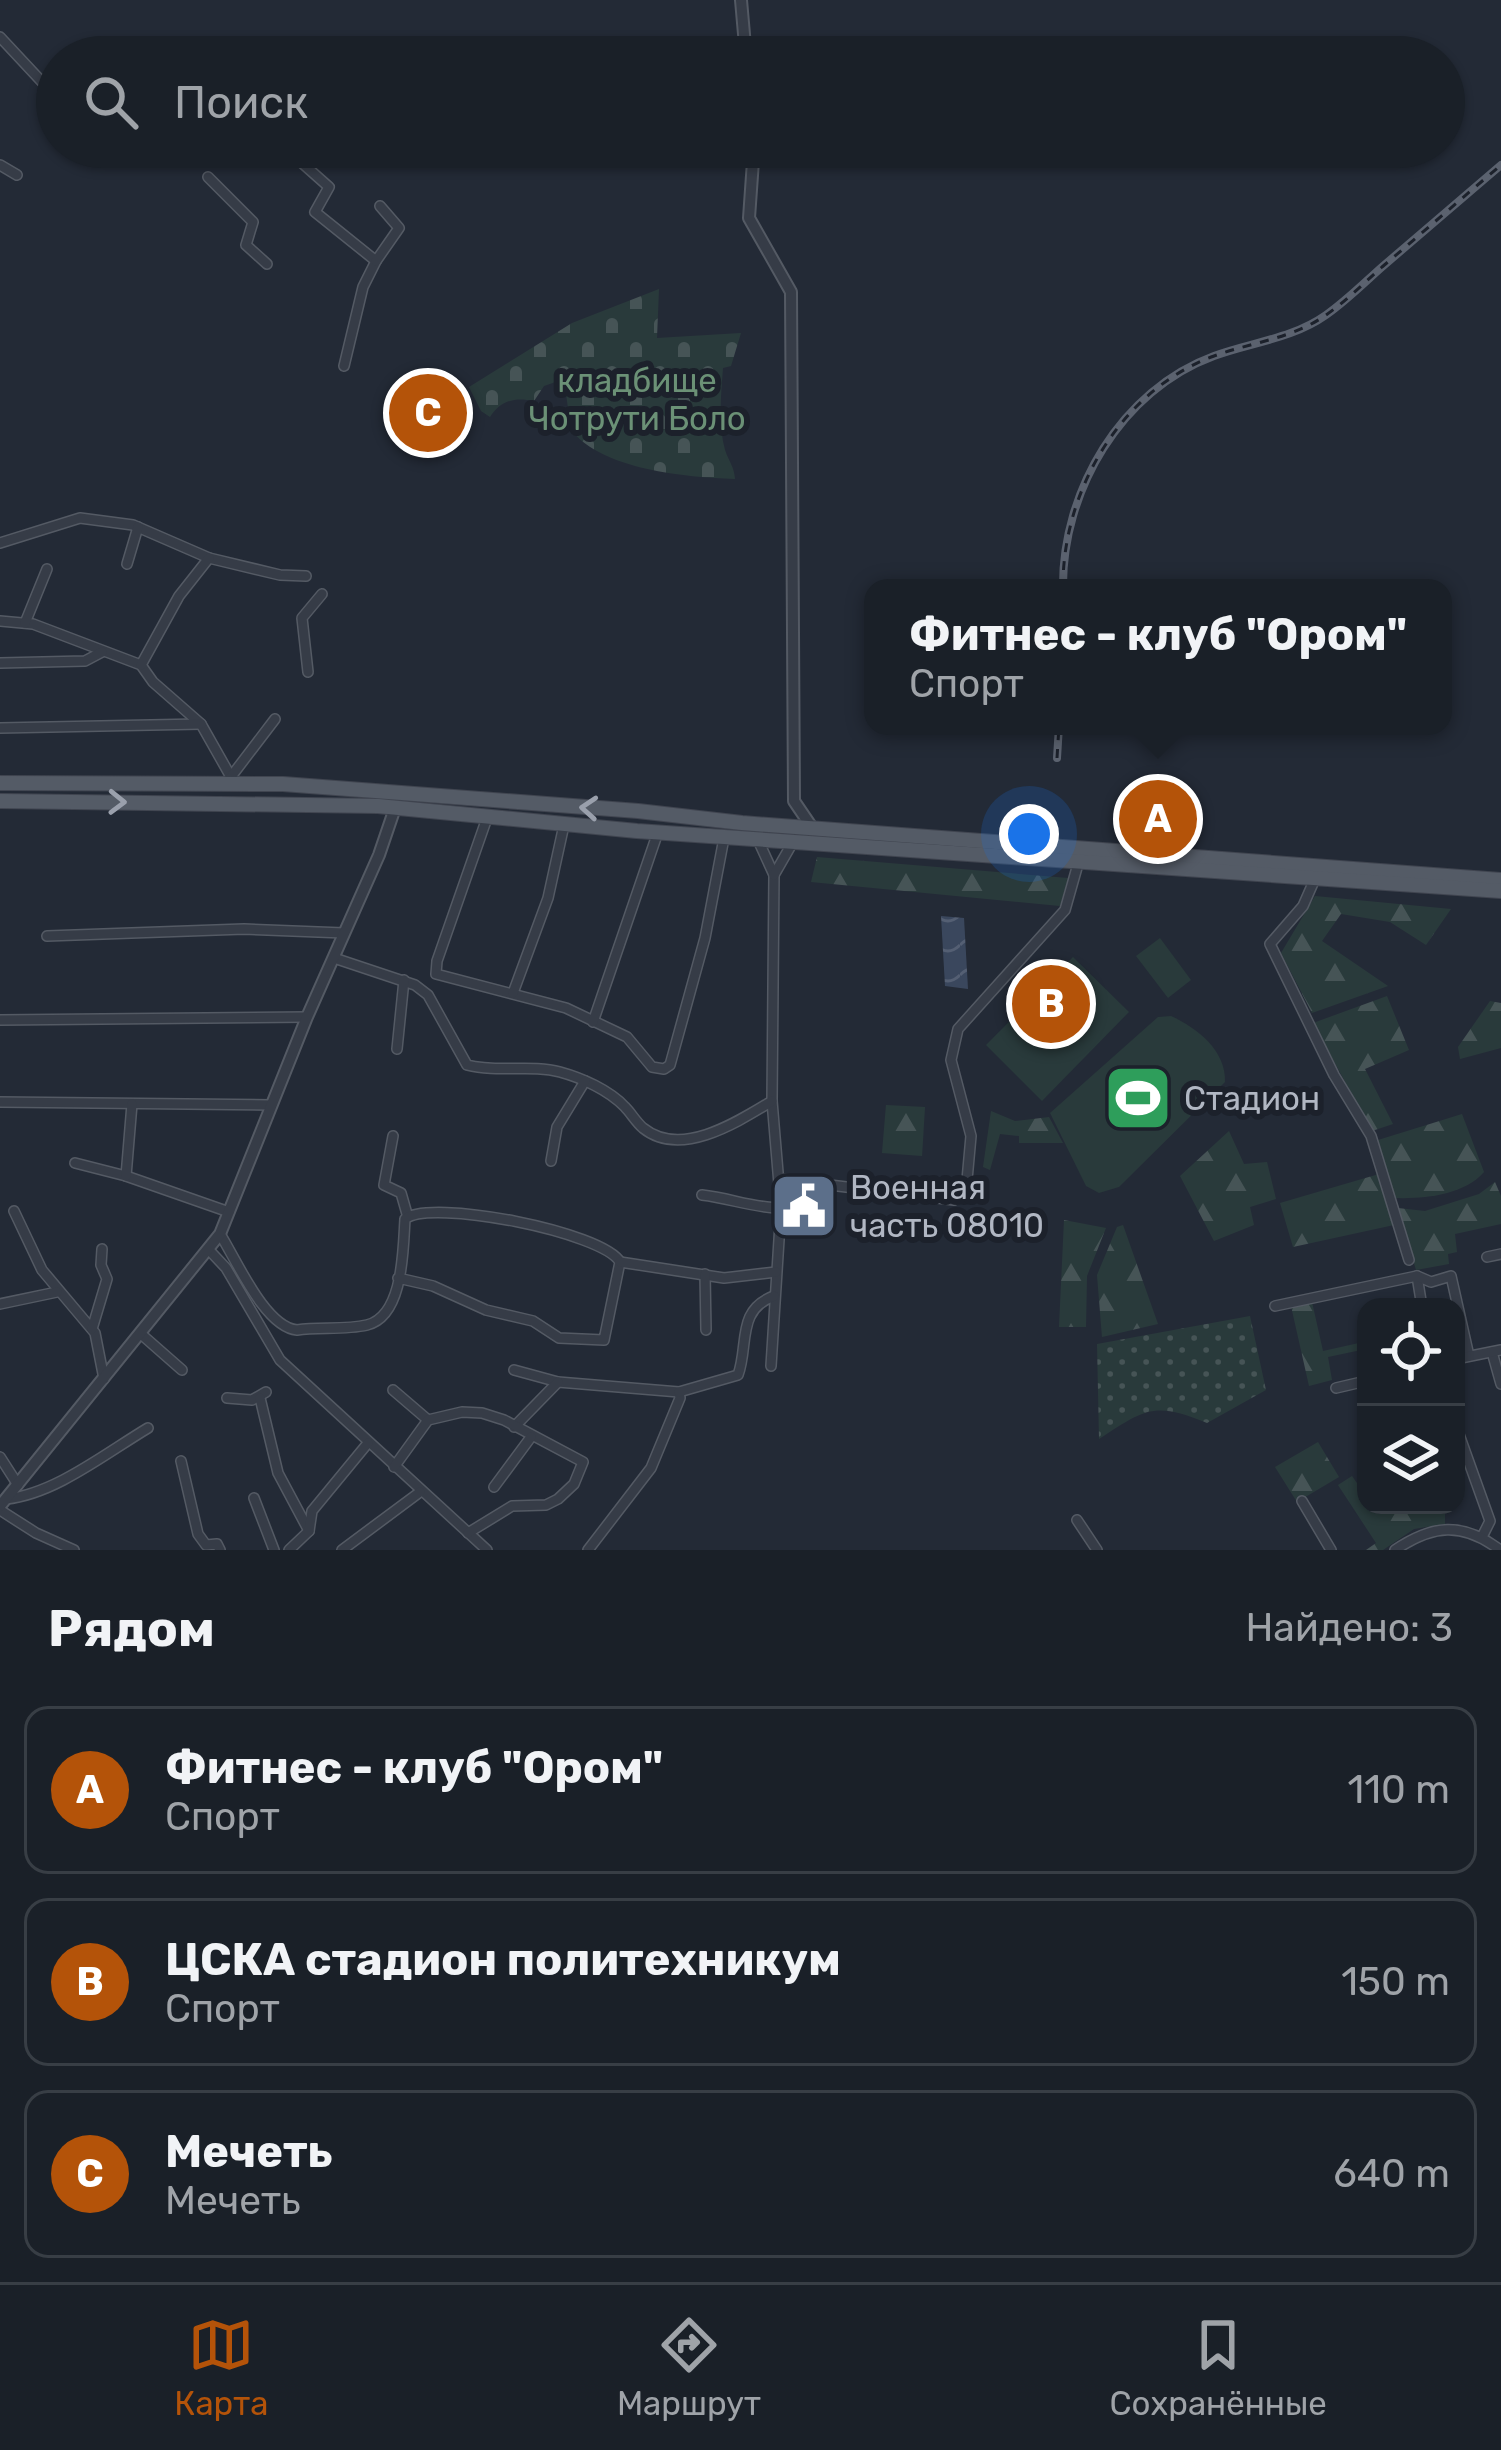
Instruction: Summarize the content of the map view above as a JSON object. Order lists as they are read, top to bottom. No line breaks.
{"parks":["кладбище Чотрути Боло"],"places":{"sports":["Стадион"],"public building":["Военная часть 08010"]},"page":{"search":"Поиск","pins":["C","A","B"],"popup":["Фитнес - клуб \"Ором\"","Спорт"],"heading":["Рядом","Найдено: 3"],"list":[{"mark":"A","name":"Фитнес - клуб \"Ором\"","note":"Спорт","value":"110 m"},{"mark":"B","name":"ЦСКА стадион политехникум","note":"Спорт","value":"150 m"},{"mark":"C","name":"Мечеть","note":"Мечеть","value":"640 m"}],"nav":["Карта","Маршрут","Сохранённые"]}}
